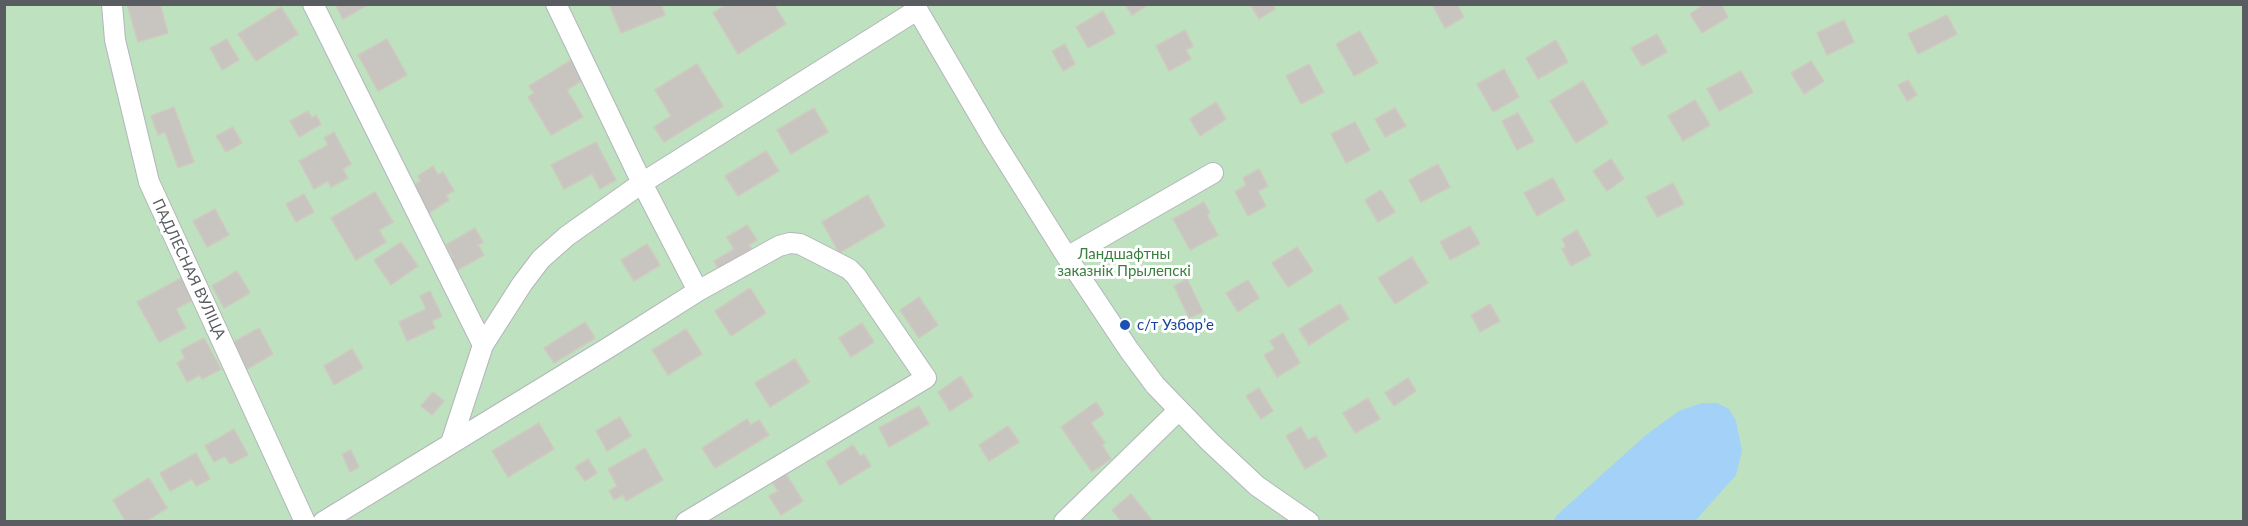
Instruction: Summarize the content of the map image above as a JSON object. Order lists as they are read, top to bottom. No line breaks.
{"streets":{"street":["ПАДЛЕСНАЯ ВУЛІЦА"]},"parks":["Ландшафтны заказнік Прылепскі"],"places":["с/т Узборʼе"]}
